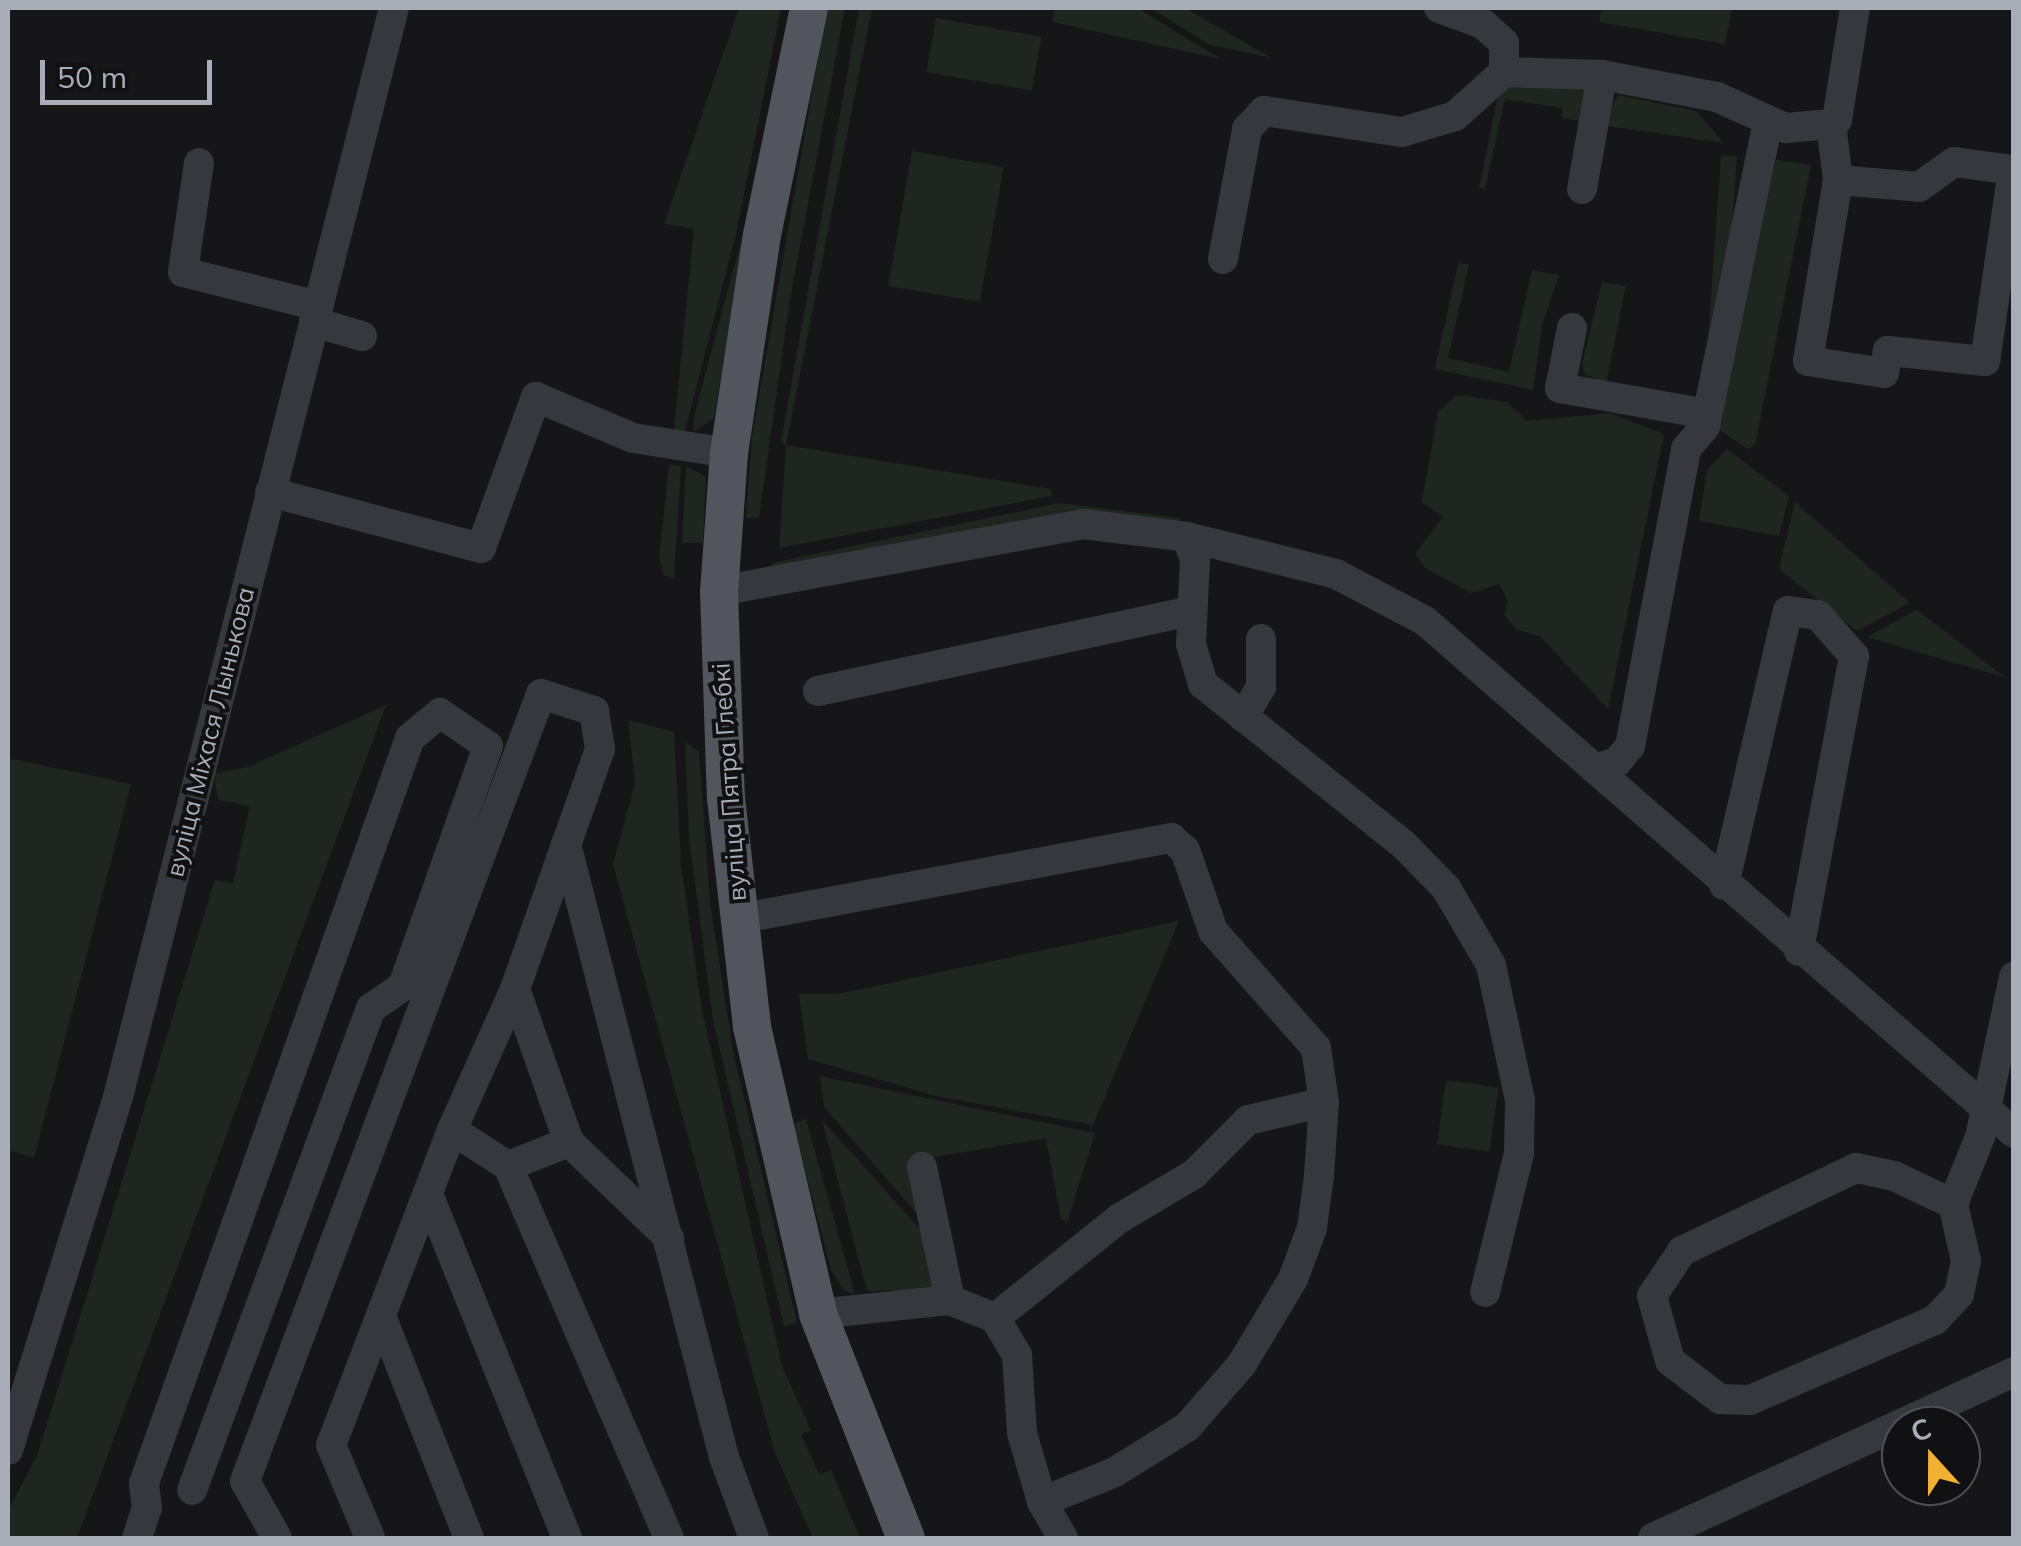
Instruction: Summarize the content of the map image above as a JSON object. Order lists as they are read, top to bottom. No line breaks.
{"streets":{"main road":["вуліца Пятра Глебкі"],"street":["вуліца Міхася Лынькова"]},"scale_bar":"50 m","north":"top"}
